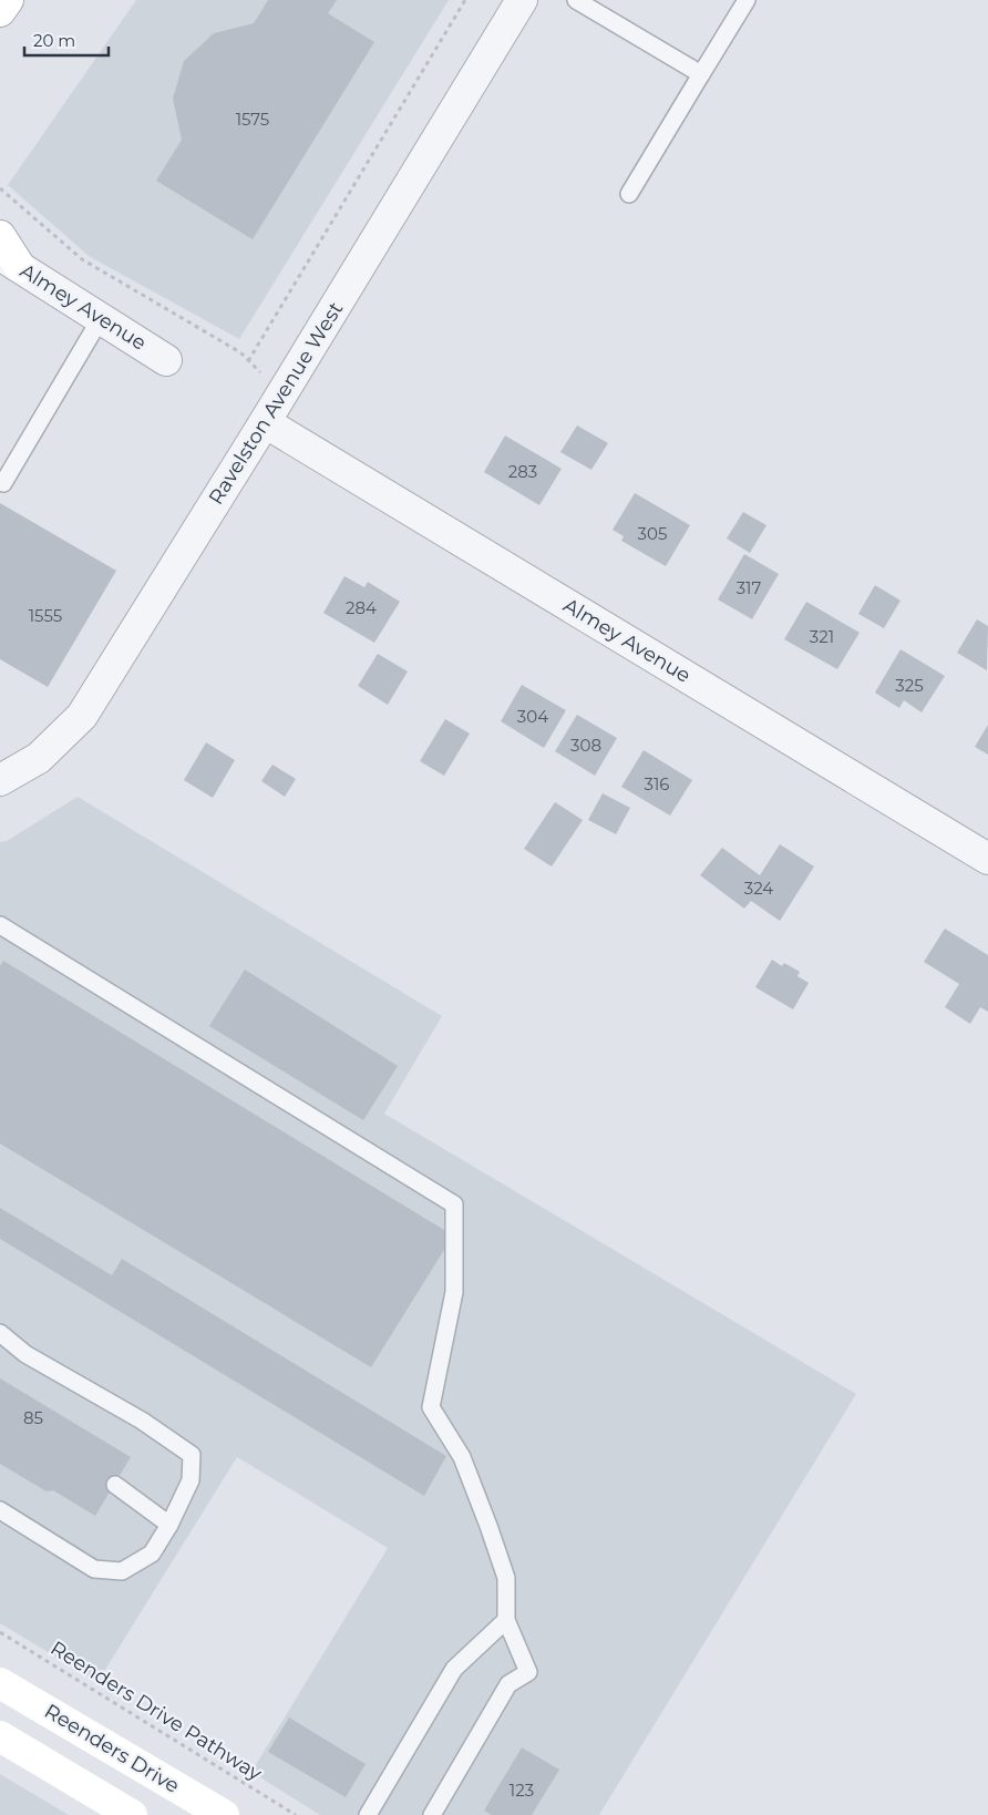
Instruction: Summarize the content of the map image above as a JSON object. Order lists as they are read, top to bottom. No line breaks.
{"streets":{"street":["Almey Avenue","Ravelston Avenue West","Reenders Drive"],"path":["Reenders Drive Pathway"]},"crossings":[["Almey Avenue","Ravelston Avenue West"]],"house_numbers":["1575","283","305","317","284","1555","321","325","304","308","316","324","85","123"],"scale_bar":"20 m"}
